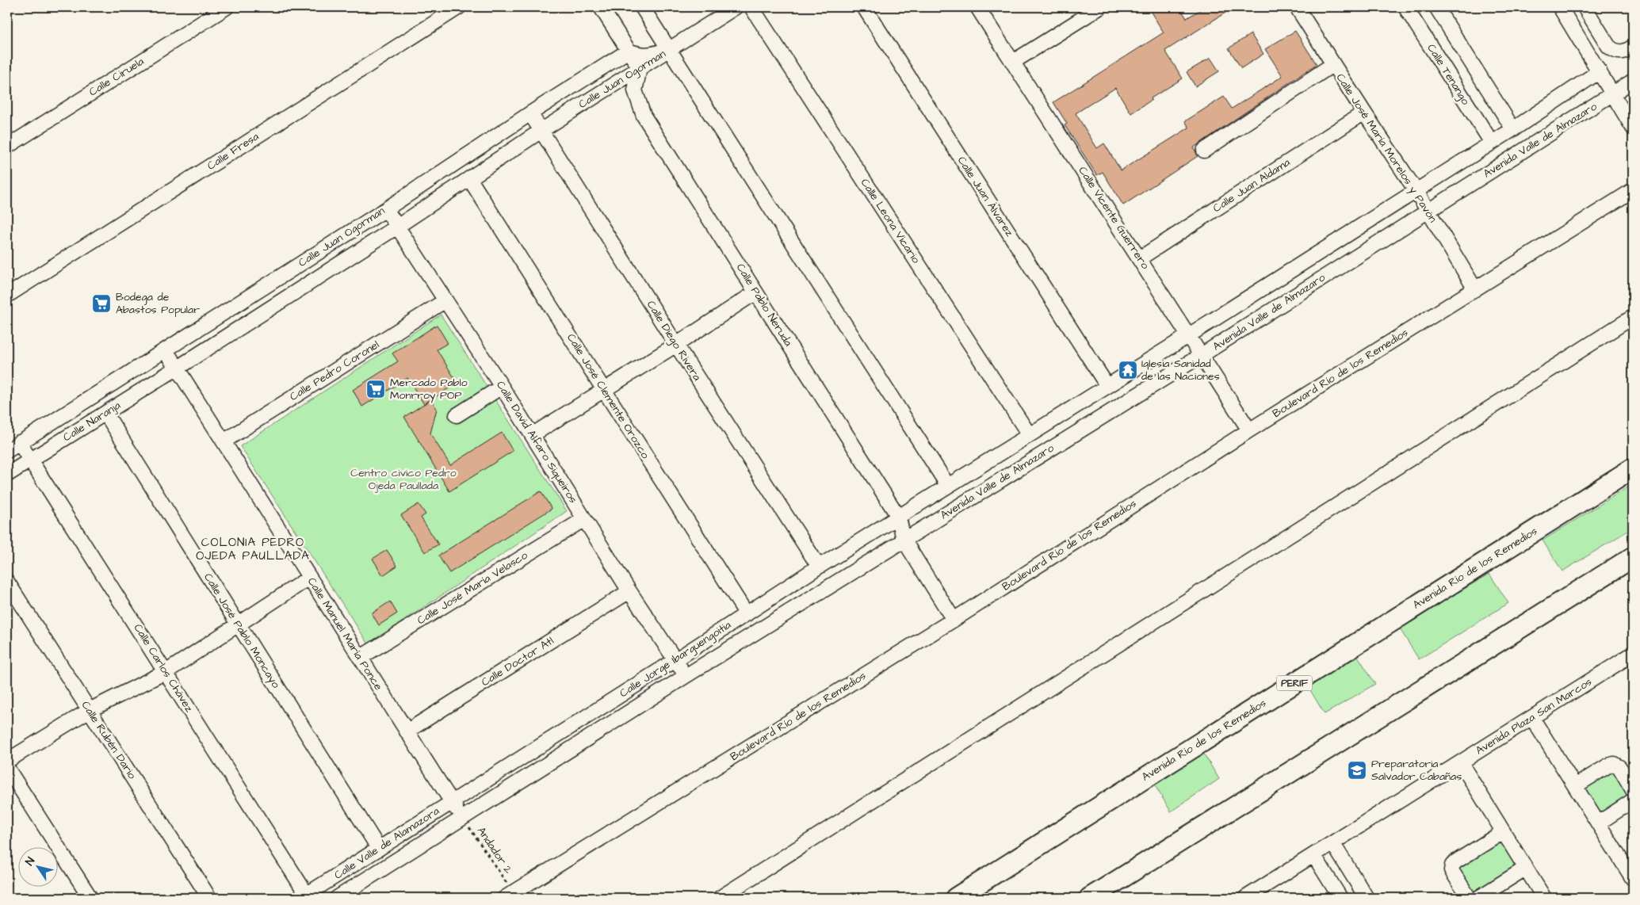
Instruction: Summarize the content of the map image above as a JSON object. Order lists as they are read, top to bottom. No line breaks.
{"streets":{"highway":["Avenida Río de los Remedios","PERIF"],"street":["Calle Tenango","Calle Ciruela","Calle Juan Ogorman","Avenida Valle de Almazaro","Calle José María Morelos y Pavón","Calle Fresa","Calle Juan Aldama","Calle Juan Álvarez","Calle Vicente Guerrero","Calle Leona Vicario","Calle Pablo Neruda","Calle Diego Rivera","Calle Pedro Coronel","Boulevard Río de los Remedios","Calle José Clemente Orozco","Calle Naranja","Calle David Alfaro Siqueiros","Calle José María Velasco","Calle José Pablo Moncayo","Calle Manuel María Ponce","Calle Jorge Ibarguengoitia","Calle Doctor Atl","Calle Carlos Chávez","Avenida Plaza San Marcos","Calle Rubén Dario","Calle Valle de Alamazora"],"path":["Andador 2"]},"crossings":[["Calle Tenango","Avenida Valle de Almazaro"],["Calle Juan Ogorman","Calle Pablo Neruda"],["Calle Juan Ogorman","Calle Diego Rivera"],["Calle Juan Ogorman","Calle José Clemente Orozco"],["Calle Juan Ogorman","Calle Naranja"],["Calle Juan Ogorman","Calle David Alfaro Siqueiros"],["Calle Juan Ogorman","Calle Manuel María Ponce"],["Avenida Valle de Almazaro","Calle José María Morelos y Pavón"],["Avenida Valle de Almazaro","Calle Juan Álvarez"],["Avenida Valle de Almazaro","Calle Vicente Guerrero"],["Avenida Valle de Almazaro","Calle Leona Vicario"],["Avenida Valle de Almazaro","Calle Pablo Neruda"],["Avenida Valle de Almazaro","Calle Jorge Ibarguengoitia"],["Calle José María Morelos y Pavón","Calle Juan Aldama"],["Calle José María Morelos y Pavón","Boulevard Río de los Remedios"],["Calle Juan Aldama","Calle Vicente Guerrero"],["Calle Vicente Guerrero","Boulevard Río de los Remedios"],["Calle Pablo Neruda","Boulevard Río de los Remedios"],["Calle Pablo Neruda","Calle Jorge Ibarguengoitia"],["Calle Diego Rivera","Calle Jorge Ibarguengoitia"],["Calle Pedro Coronel","Calle David Alfaro Siqueiros"],["Calle Pedro Coronel","Calle Manuel María Ponce"],["Boulevard Río de los Remedios","Andador 2"],["Calle José Clemente Orozco","Calle Jorge Ibarguengoitia"],["Calle Naranja","Calle José Pablo Moncayo"],["Calle Naranja","Calle Manuel María Ponce"],["Calle Naranja","Calle Carlos Chávez"],["Calle David Alfaro Siqueiros","Calle José María Velasco"],["Calle David Alfaro Siqueiros","Calle Jorge Ibarguengoitia"],["Calle David Alfaro Siqueiros","Calle Doctor Atl"],["Calle José María Velasco","Calle Manuel María Ponce"],["Calle José Pablo Moncayo","Calle Valle de Alamazora"],["Calle Manuel María Ponce","Calle Jorge Ibarguengoitia"],["Calle Manuel María Ponce","Calle Doctor Atl"],["Calle Manuel María Ponce","Calle Valle de Alamazora"],["Calle Manuel María Ponce","Andador 2"],["Calle Jorge Ibarguengoitia","Calle Valle de Alamazora"],["Calle Jorge Ibarguengoitia","Andador 2"],["Calle Carlos Chávez","Calle Valle de Alamazora"],["Calle Valle de Alamazora","Andador 2"]],"districts":["COLONIA PEDRO OJEDA PAULLADA"],"parks":["Centro civico Pedro Ojeda Paullada"],"places":{"supermarket":["Bodega de Abastos Popular","Mercado Pablo Monrroy POP"],"temple":["Iglesia Sanidad de las Naciones"],"school or university":["Preparatoria Salvador Cabañas"]},"north":"top left"}
